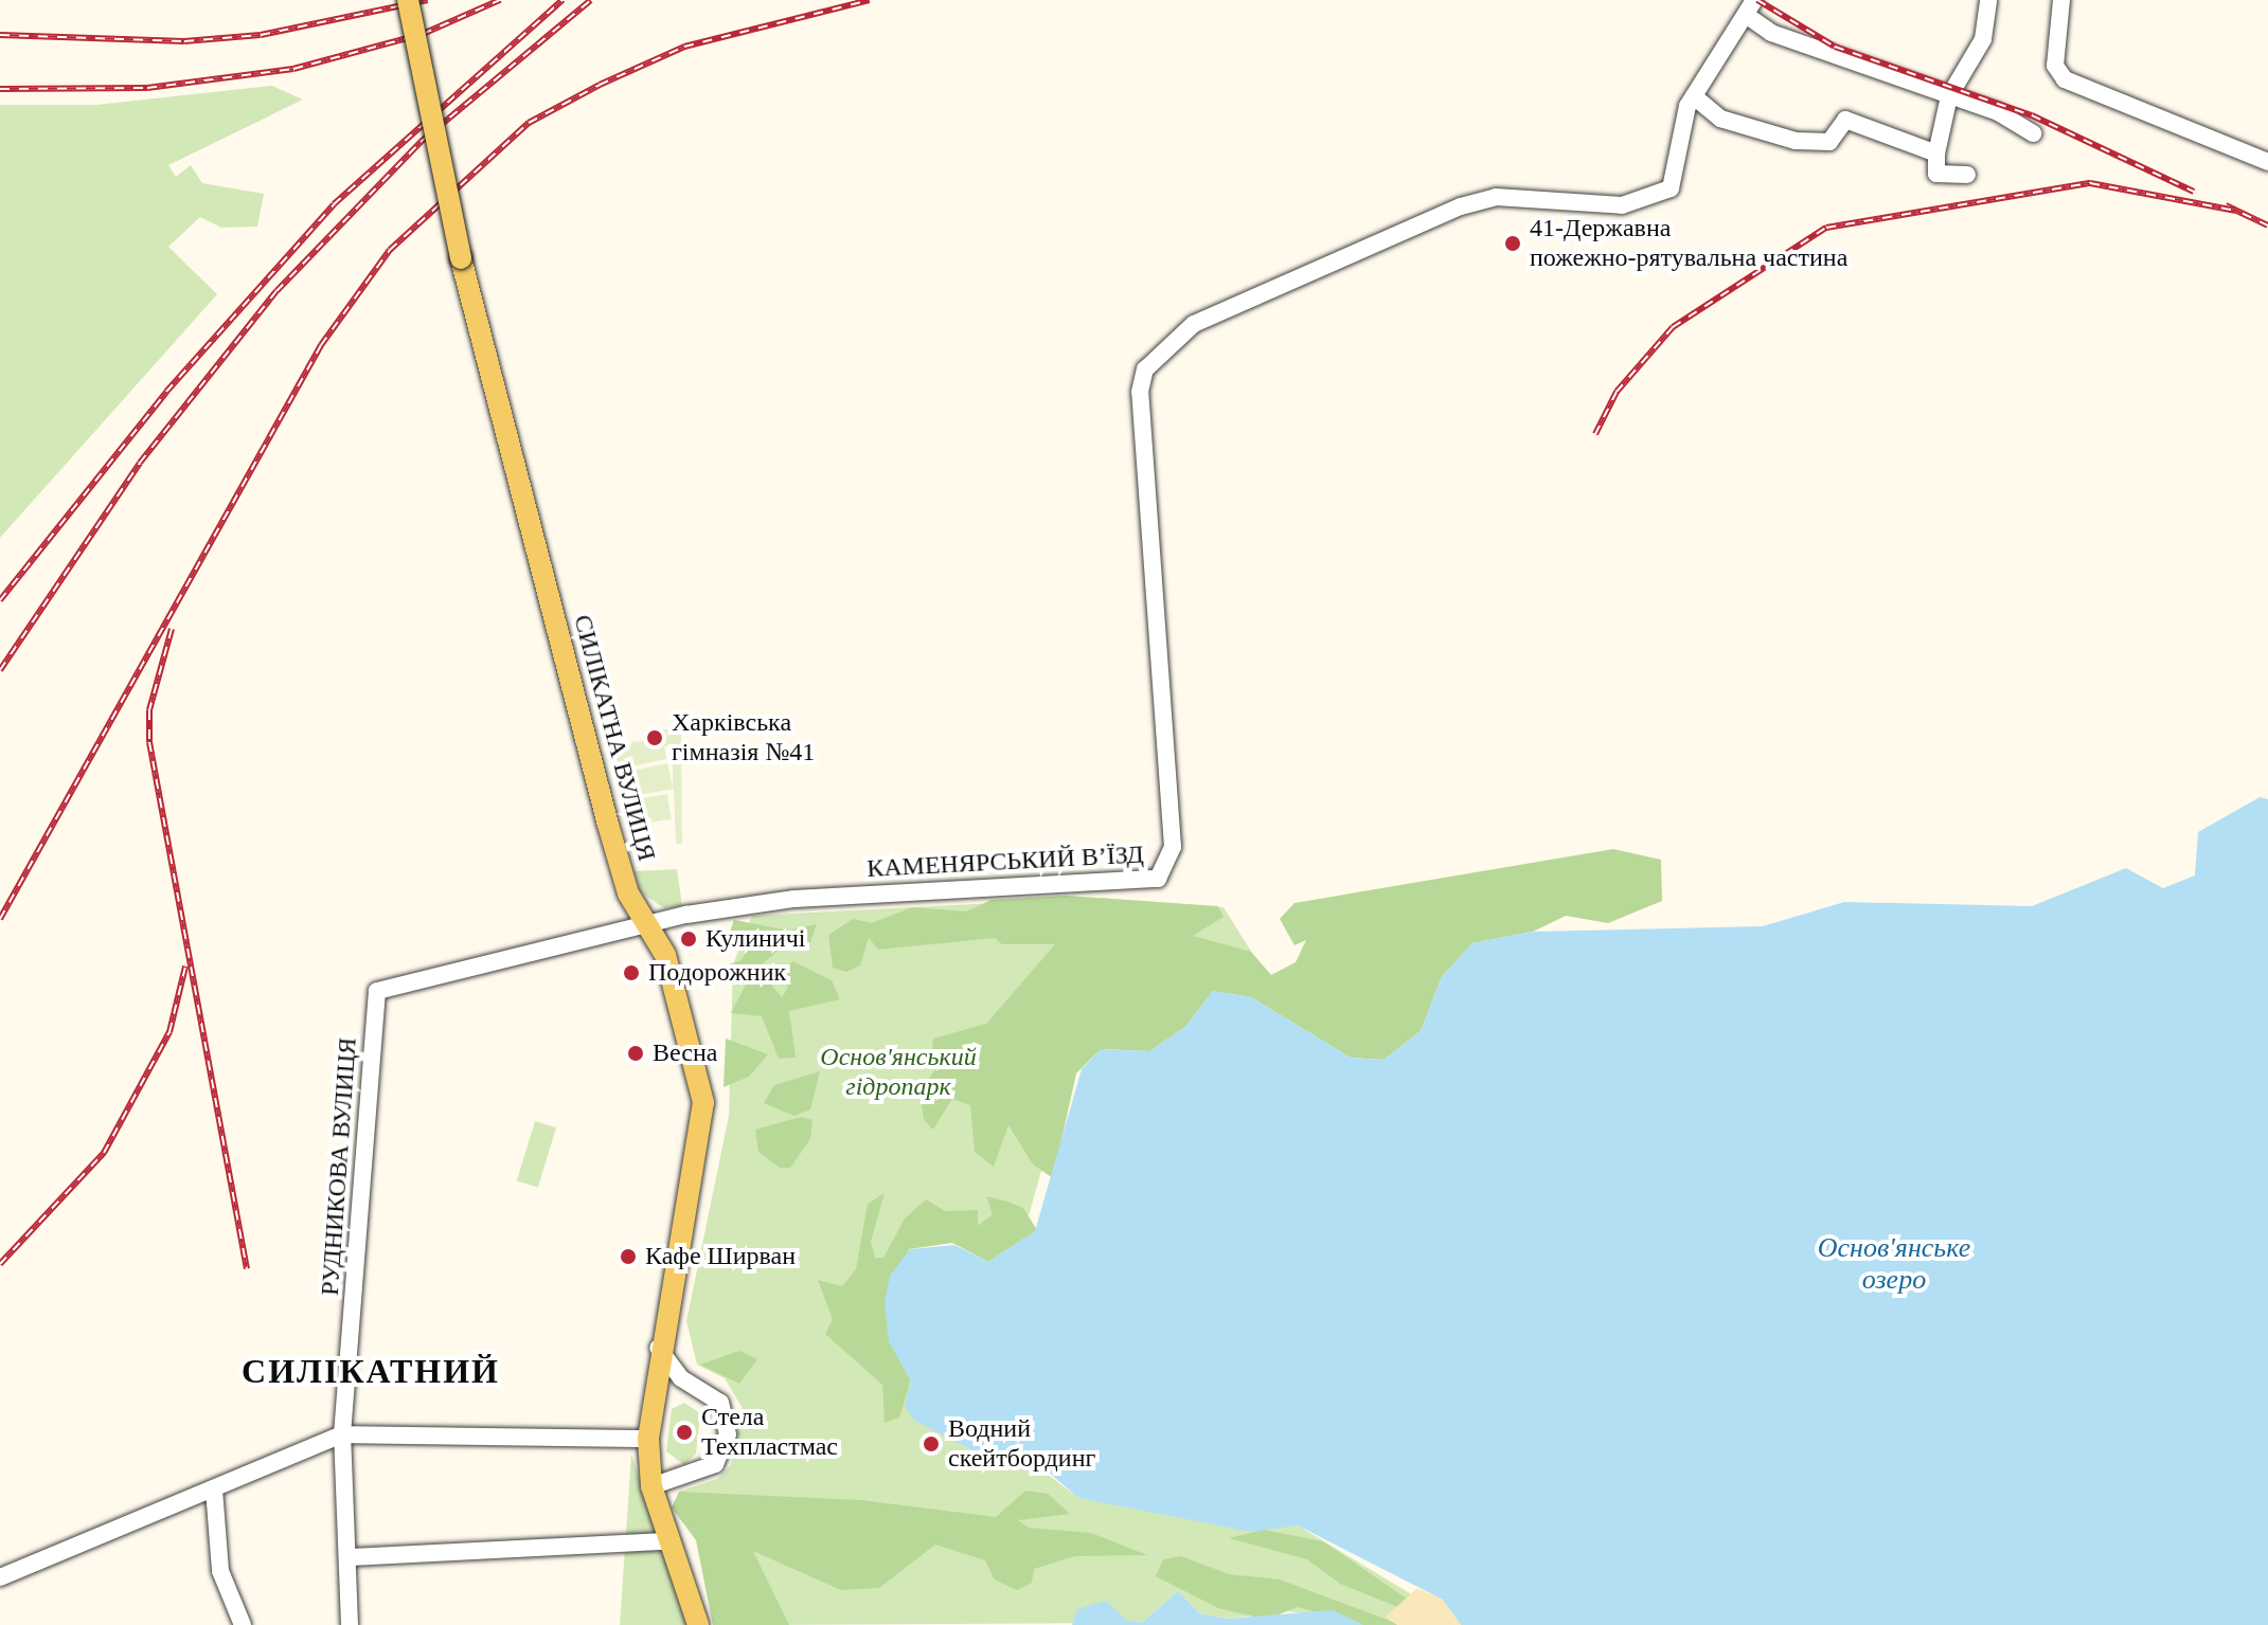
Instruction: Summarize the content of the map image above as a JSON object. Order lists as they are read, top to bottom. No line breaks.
{"streets":{"main road":["СИЛІКАТНА ВУЛИЦЯ"],"street":["КАМЕНЯРСЬКИЙ В’ЇЗД","РУДНИКОВА ВУЛИЦЯ"]},"crossings":[["СИЛІКАТНА ВУЛИЦЯ","КАМЕНЯРСЬКИЙ В’ЇЗД"],["СИЛІКАТНА ВУЛИЦЯ","РУДНИКОВА ВУЛИЦЯ"],["КАМЕНЯРСЬКИЙ В’ЇЗД","РУДНИКОВА ВУЛИЦЯ"]],"districts":["СИЛІКАТНИЙ"],"water":["Основ'янське озеро"],"parks":["Основ'янський гідропарк"],"places":["41-Державна пожежно-рятувальна частина","Харківська гімназія №41","Кулиничі","Подорожник","Весна","Кафе Ширван","Стела Техпластмас","Водний скейтбординг"]}
